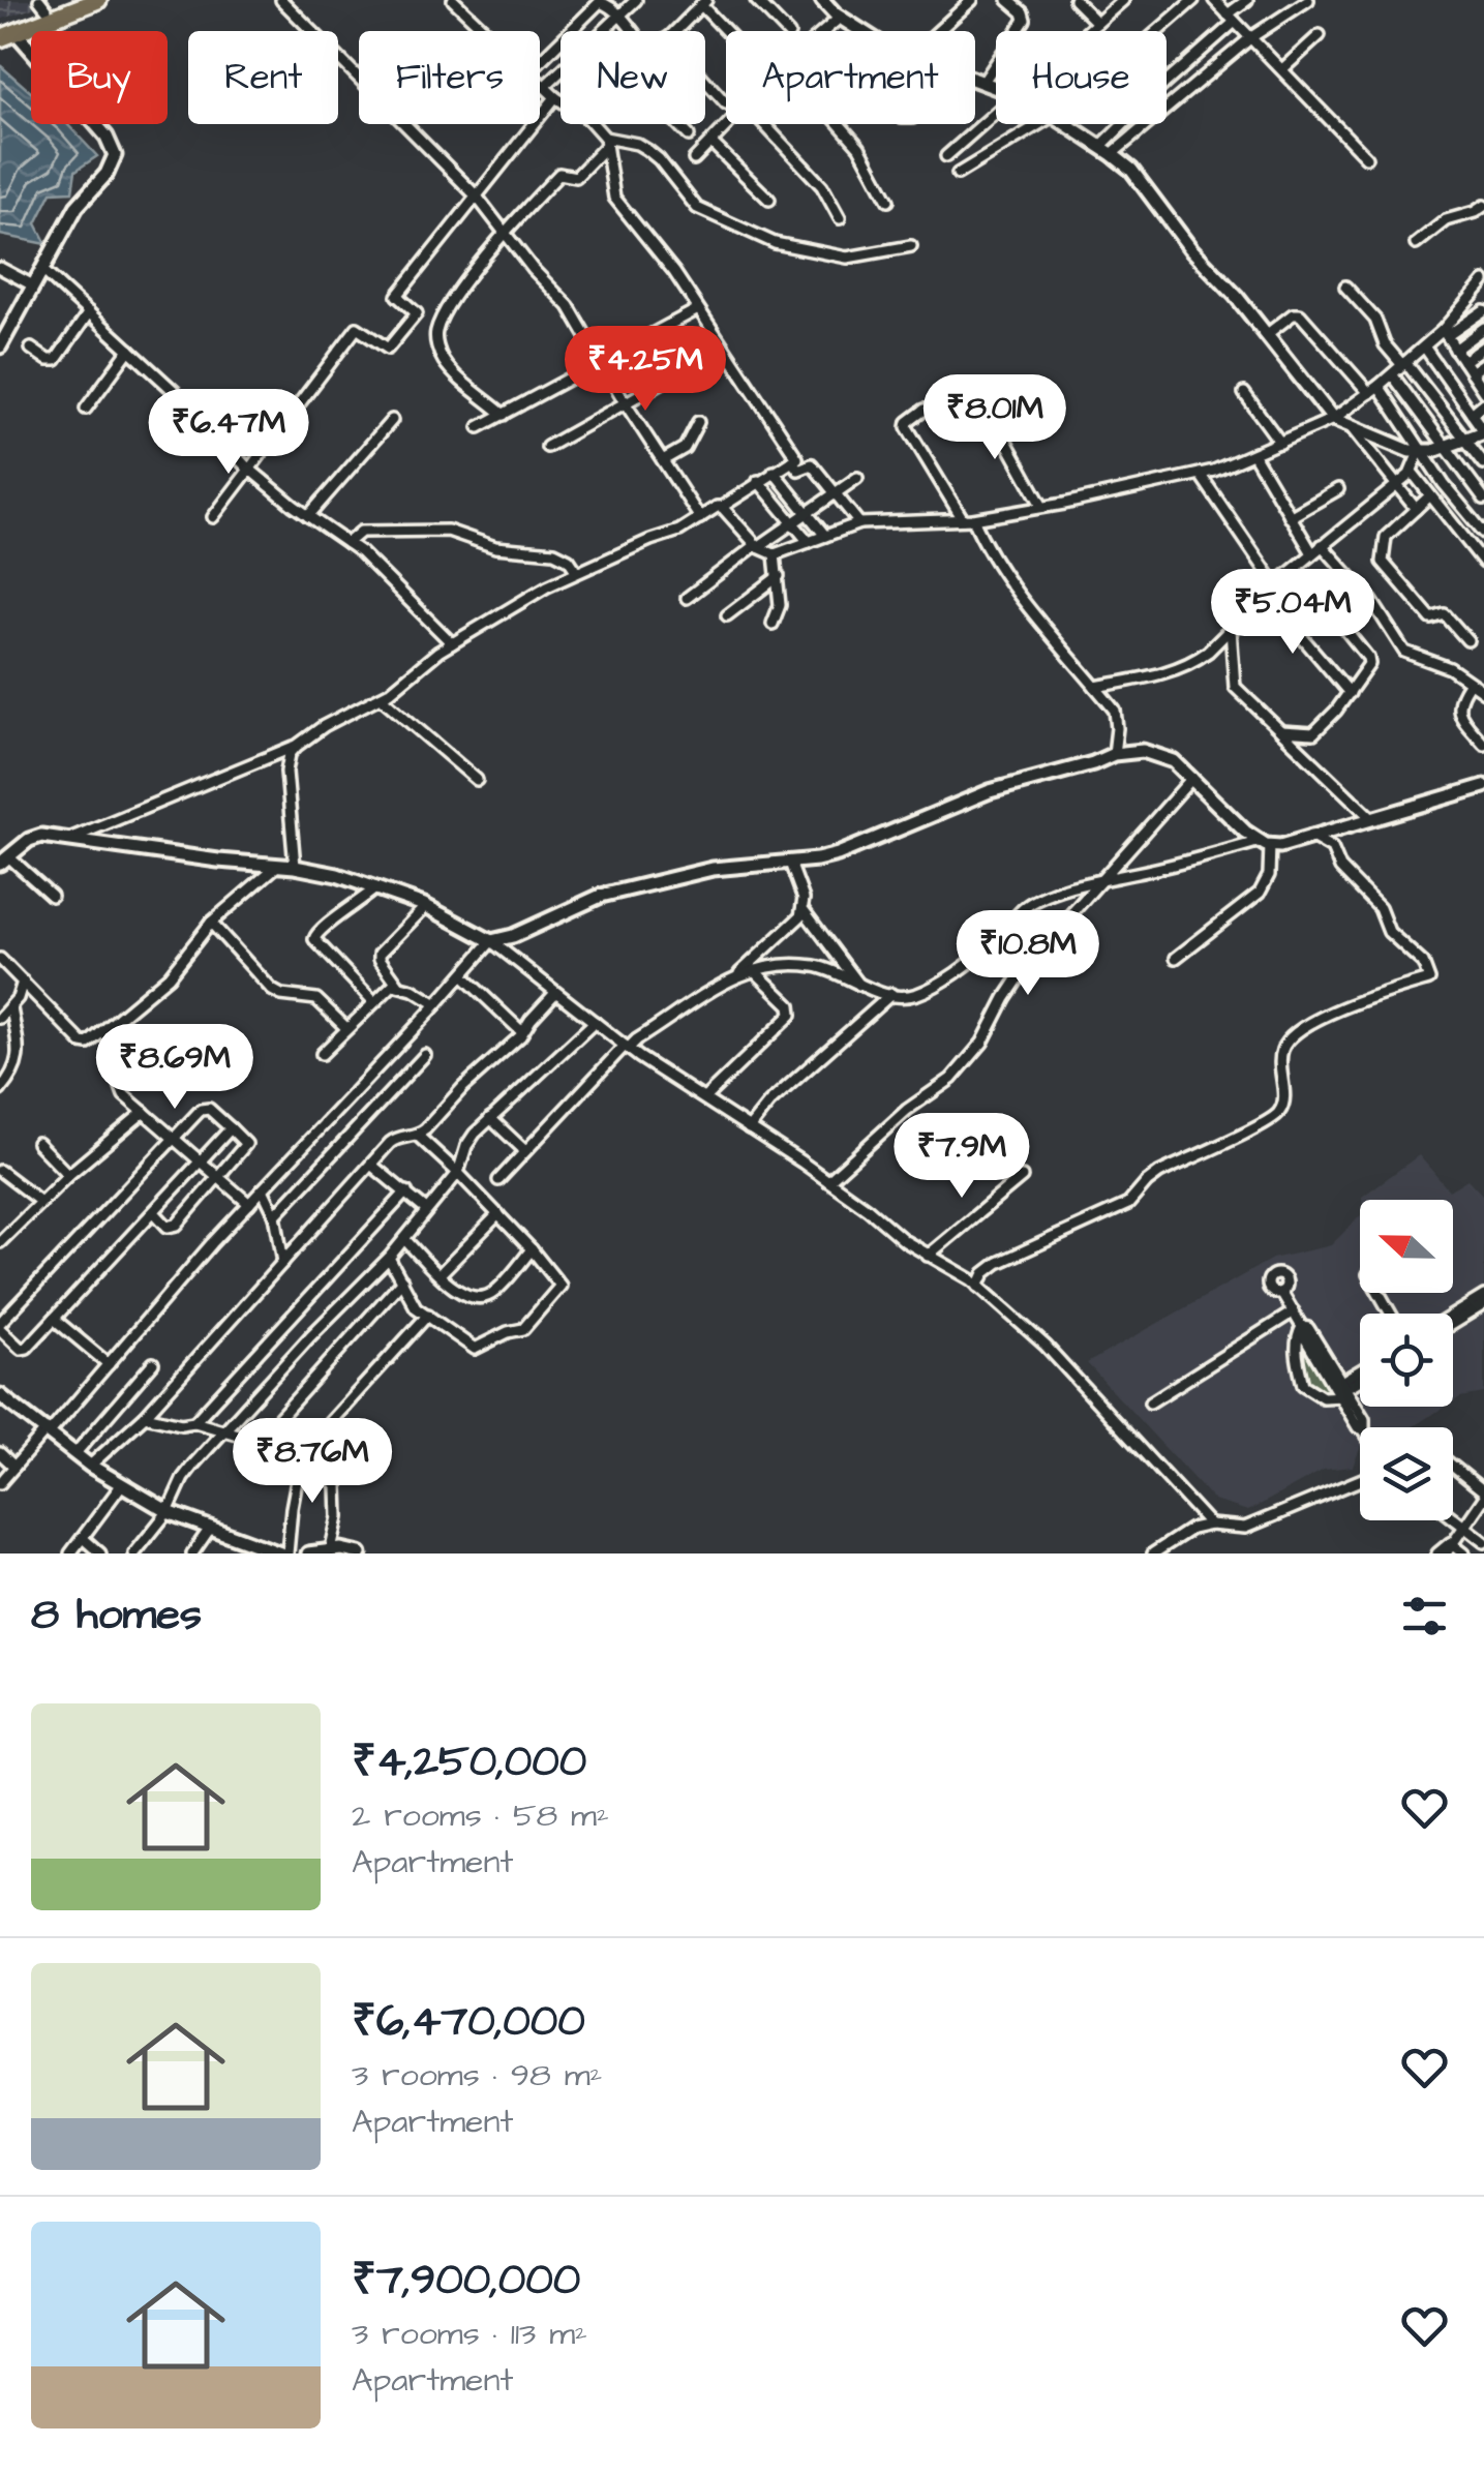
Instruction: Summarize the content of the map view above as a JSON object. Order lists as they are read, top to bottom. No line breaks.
{"north":"left","page":{"chip":["Buy","Rent","Filters","New","Apartment","House"],"price":["₹4.25M","₹8.01M","₹6.47M","₹5.04M","₹10.8M","₹8.69M","₹7.9M","₹8.76M"],"heading":"8 homes","list":[{"name":"₹4,250,000","note":"2 rooms · 58 m² · Apartment"},{"name":"₹6,470,000","note":"3 rooms · 98 m² · Apartment"},{"name":"₹7,900,000","note":"3 rooms · 113 m² · Apartment"}]}}
